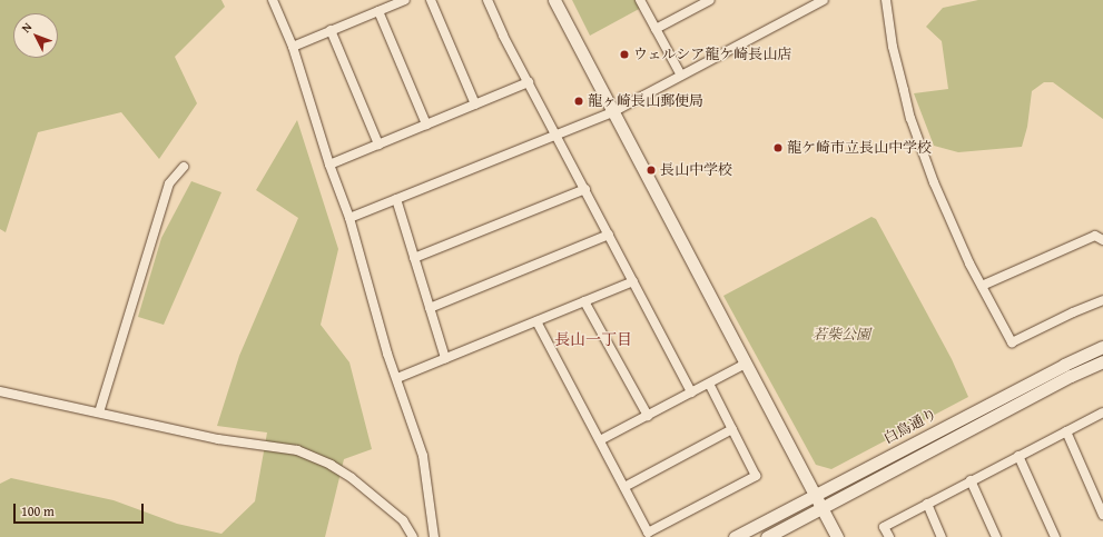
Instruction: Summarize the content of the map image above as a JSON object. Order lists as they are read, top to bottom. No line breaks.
{"streets":{"main road":["白鳥通り"]},"districts":["長山一丁目"],"parks":["若柴公園"],"places":["ウェルシア龍ケ崎長山店","龍ヶ崎長山郵便局","龍ケ崎市立長山中学校","長山中学校"],"scale_bar":"100 m","north":"top left"}
